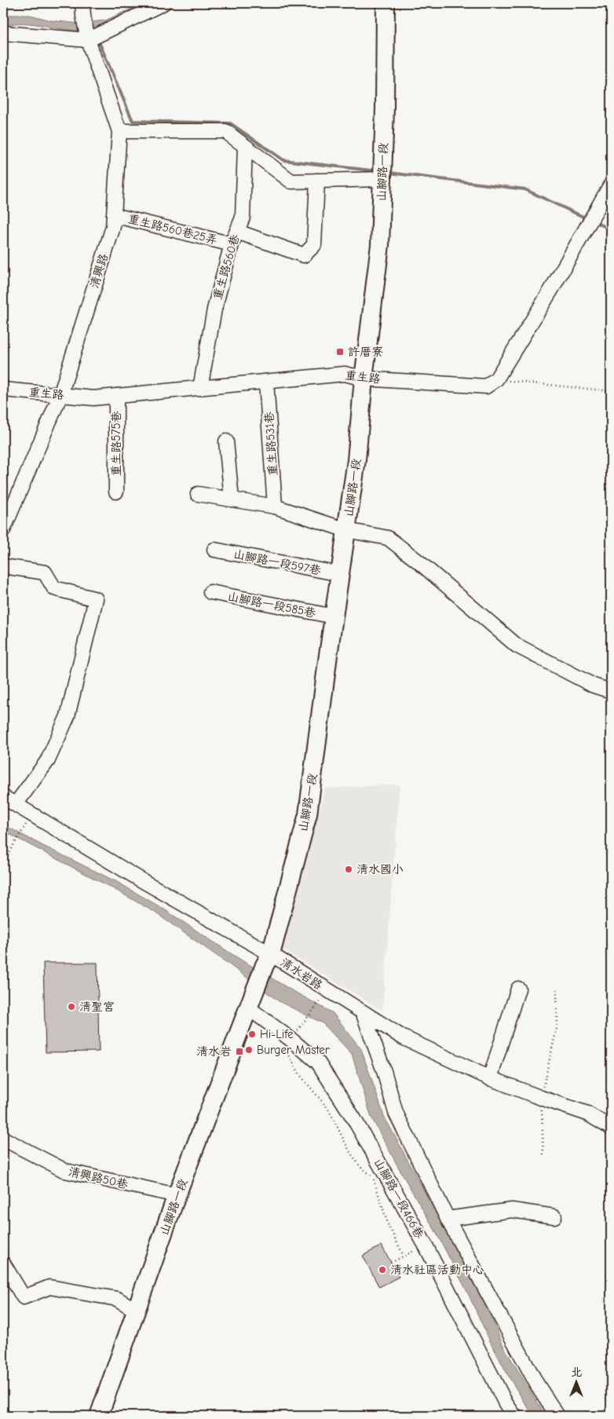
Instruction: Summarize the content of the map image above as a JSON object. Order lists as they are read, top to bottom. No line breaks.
{"streets":{"main road":["山腳路一段"],"street":["重生路560巷25弄","重生路560巷","清興路","重生路","重生路575巷","重生路531巷","山腳路一段597巷","山腳路一段585巷","清水岩路","清興路50巷","山腳路一段466巷"]},"crossings":[["山腳路一段","重生路"],["山腳路一段","山腳路一段597巷"],["山腳路一段","山腳路一段585巷"],["山腳路一段","清水岩路"],["山腳路一段","清興路50巷"],["山腳路一段","山腳路一段466巷"],["重生路560巷25弄","重生路560巷"],["重生路560巷25弄","清興路"],["重生路560巷","重生路"],["清興路","重生路"],["重生路","重生路575巷"],["重生路","重生路531巷"]],"places":{"transit":["許厝寮","清水岩"],"other":["清水國小","清聖宮","Hi-Life","Burger Master","清水社區活動中心"]},"north":"top"}
